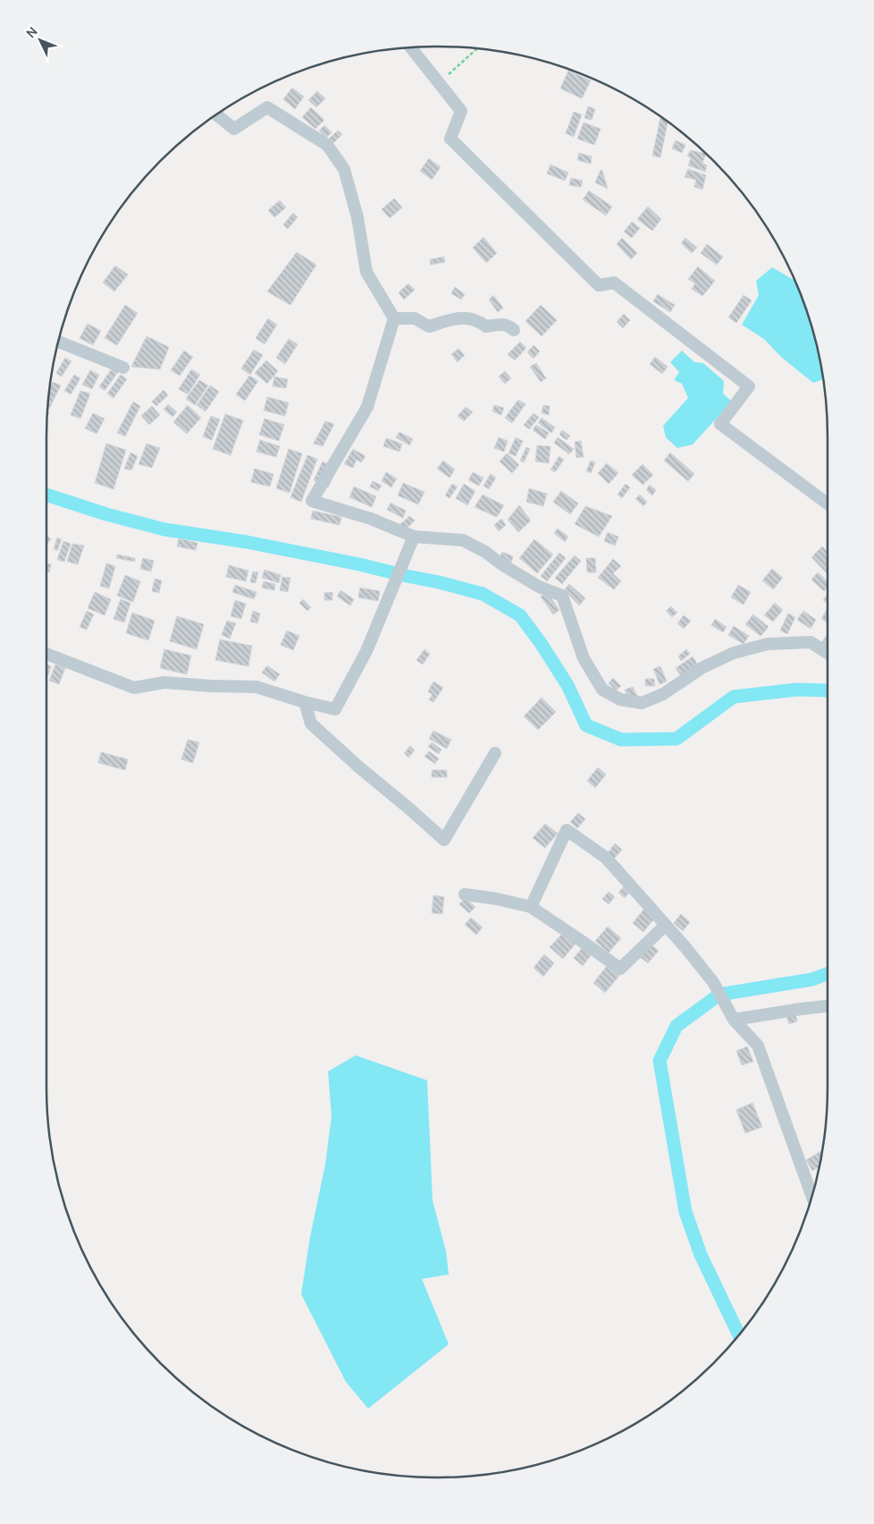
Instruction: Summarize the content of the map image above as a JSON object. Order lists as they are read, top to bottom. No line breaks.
{"north":"top left"}
